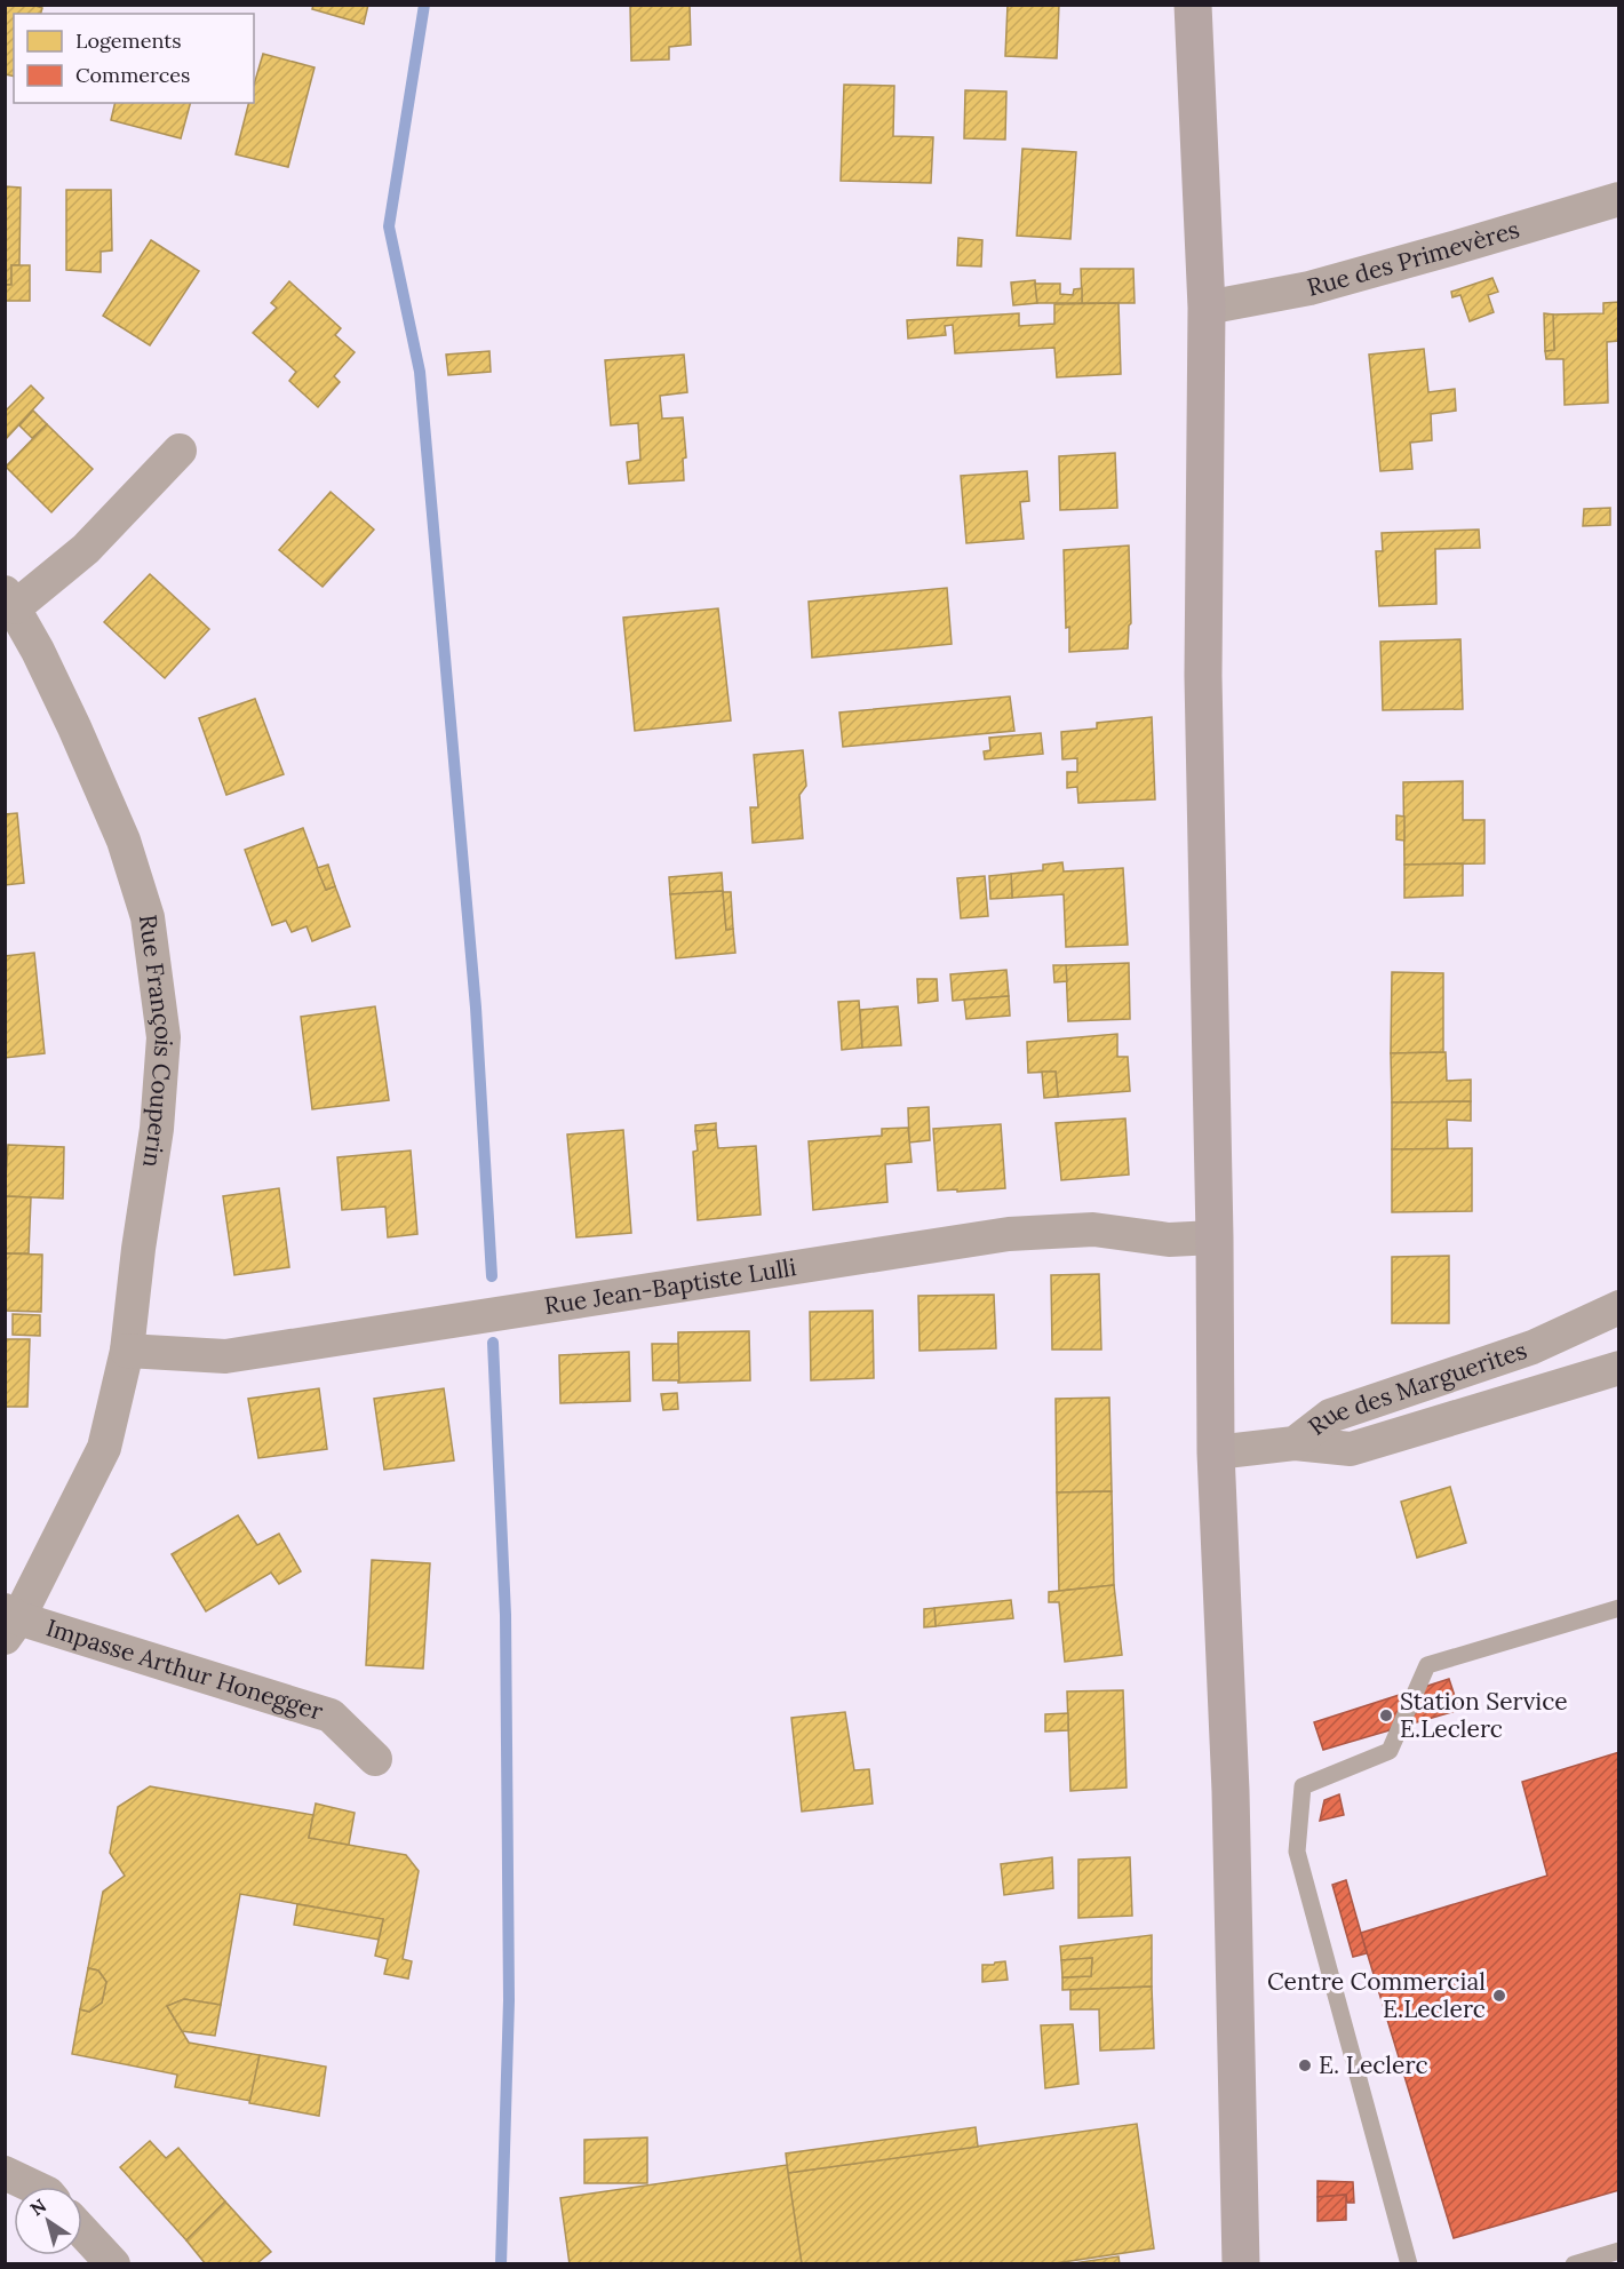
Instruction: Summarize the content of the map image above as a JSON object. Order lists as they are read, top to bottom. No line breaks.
{"streets":{"street":["Rue des Primevères","Rue François Couperin","Rue Jean-Baptiste Lulli","Rue des Marguerites","Impasse Arthur Honegger"]},"crossings":[["Rue François Couperin","Rue Jean-Baptiste Lulli"],["Rue François Couperin","Impasse Arthur Honegger"]],"places":["Station Service E.Leclerc","Centre Commercial E.Leclerc","E. Leclerc"],"legend":["Logements","Commerces"],"north":"top left"}
